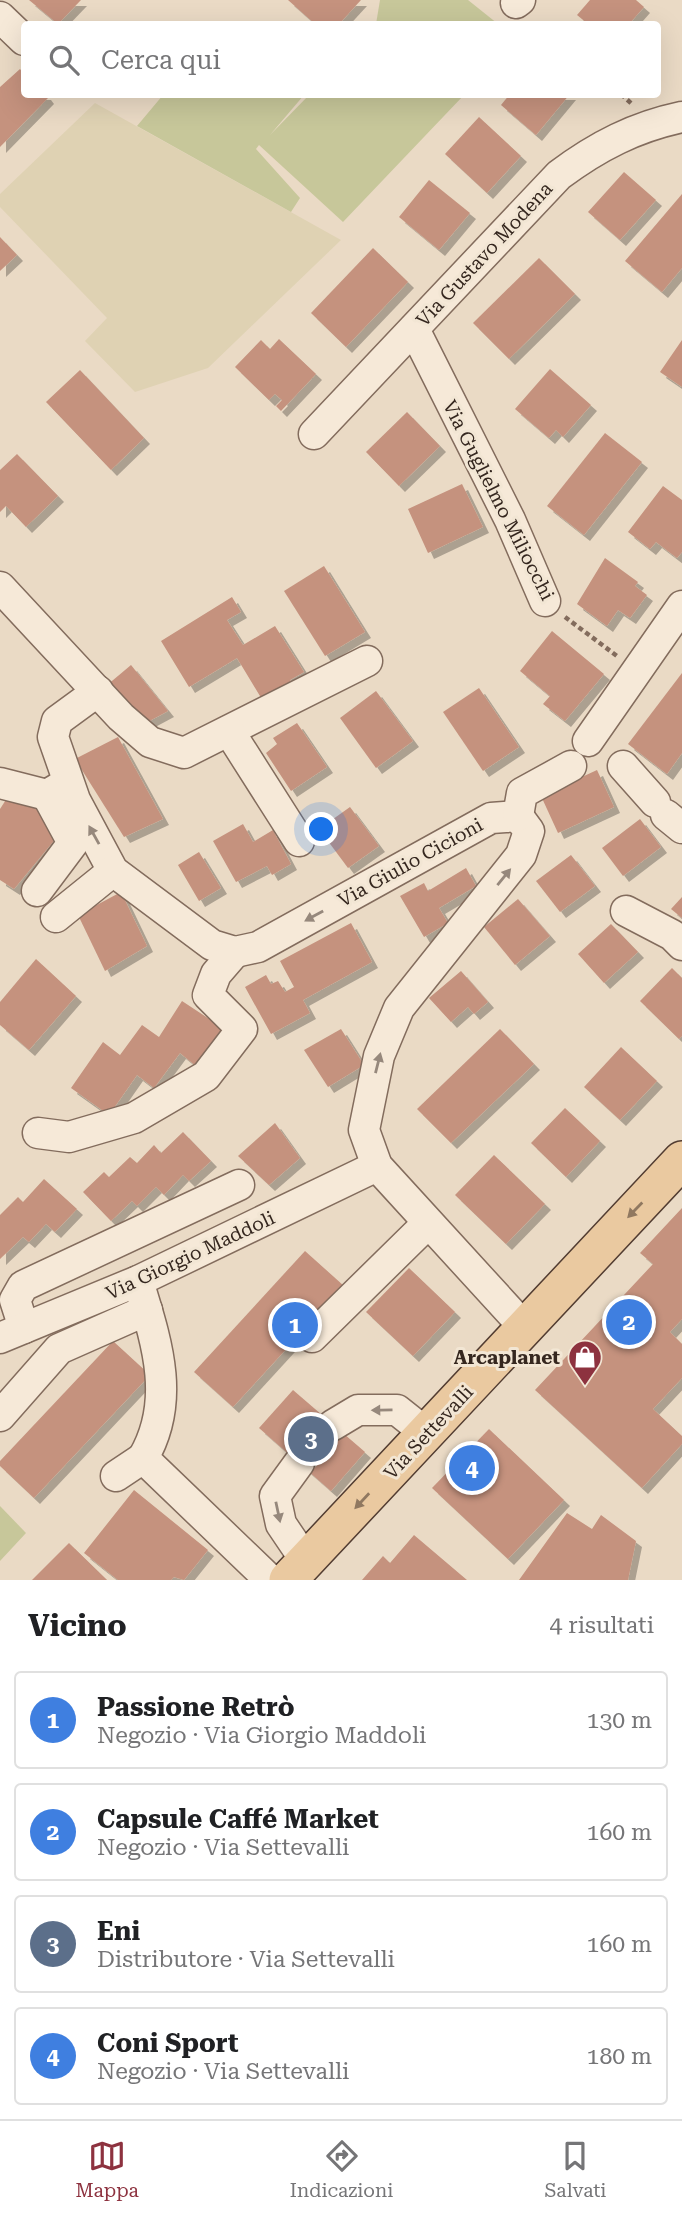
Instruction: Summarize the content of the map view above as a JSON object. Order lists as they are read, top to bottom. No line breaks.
{"streets":{"main road":["Via Settevalli"],"street":["Via Gustavo Modena","Via Guglielmo Miliocchi","Via Giulio Cicioni","Via Giorgio Maddoli"]},"crossings":[["Via Gustavo Modena","Via Guglielmo Miliocchi"]],"one_way":["Via Settevalli"],"places":{"shop":["Arcaplanet"]},"page":{"search":"Cerca qui","pins":["2","1","3","4"],"heading":["Vicino","4 risultati"],"list":[{"mark":"1","name":"Passione Retrò","note":"Negozio · Via Giorgio Maddoli","value":"130 m"},{"mark":"2","name":"Capsule Caffé Market","note":"Negozio · Via Settevalli","value":"160 m"},{"mark":"3","name":"Eni","note":"Distributore · Via Settevalli","value":"160 m"},{"mark":"4","name":"Coni Sport","note":"Negozio · Via Settevalli","value":"180 m"}],"nav":["Mappa","Indicazioni","Salvati"]}}
